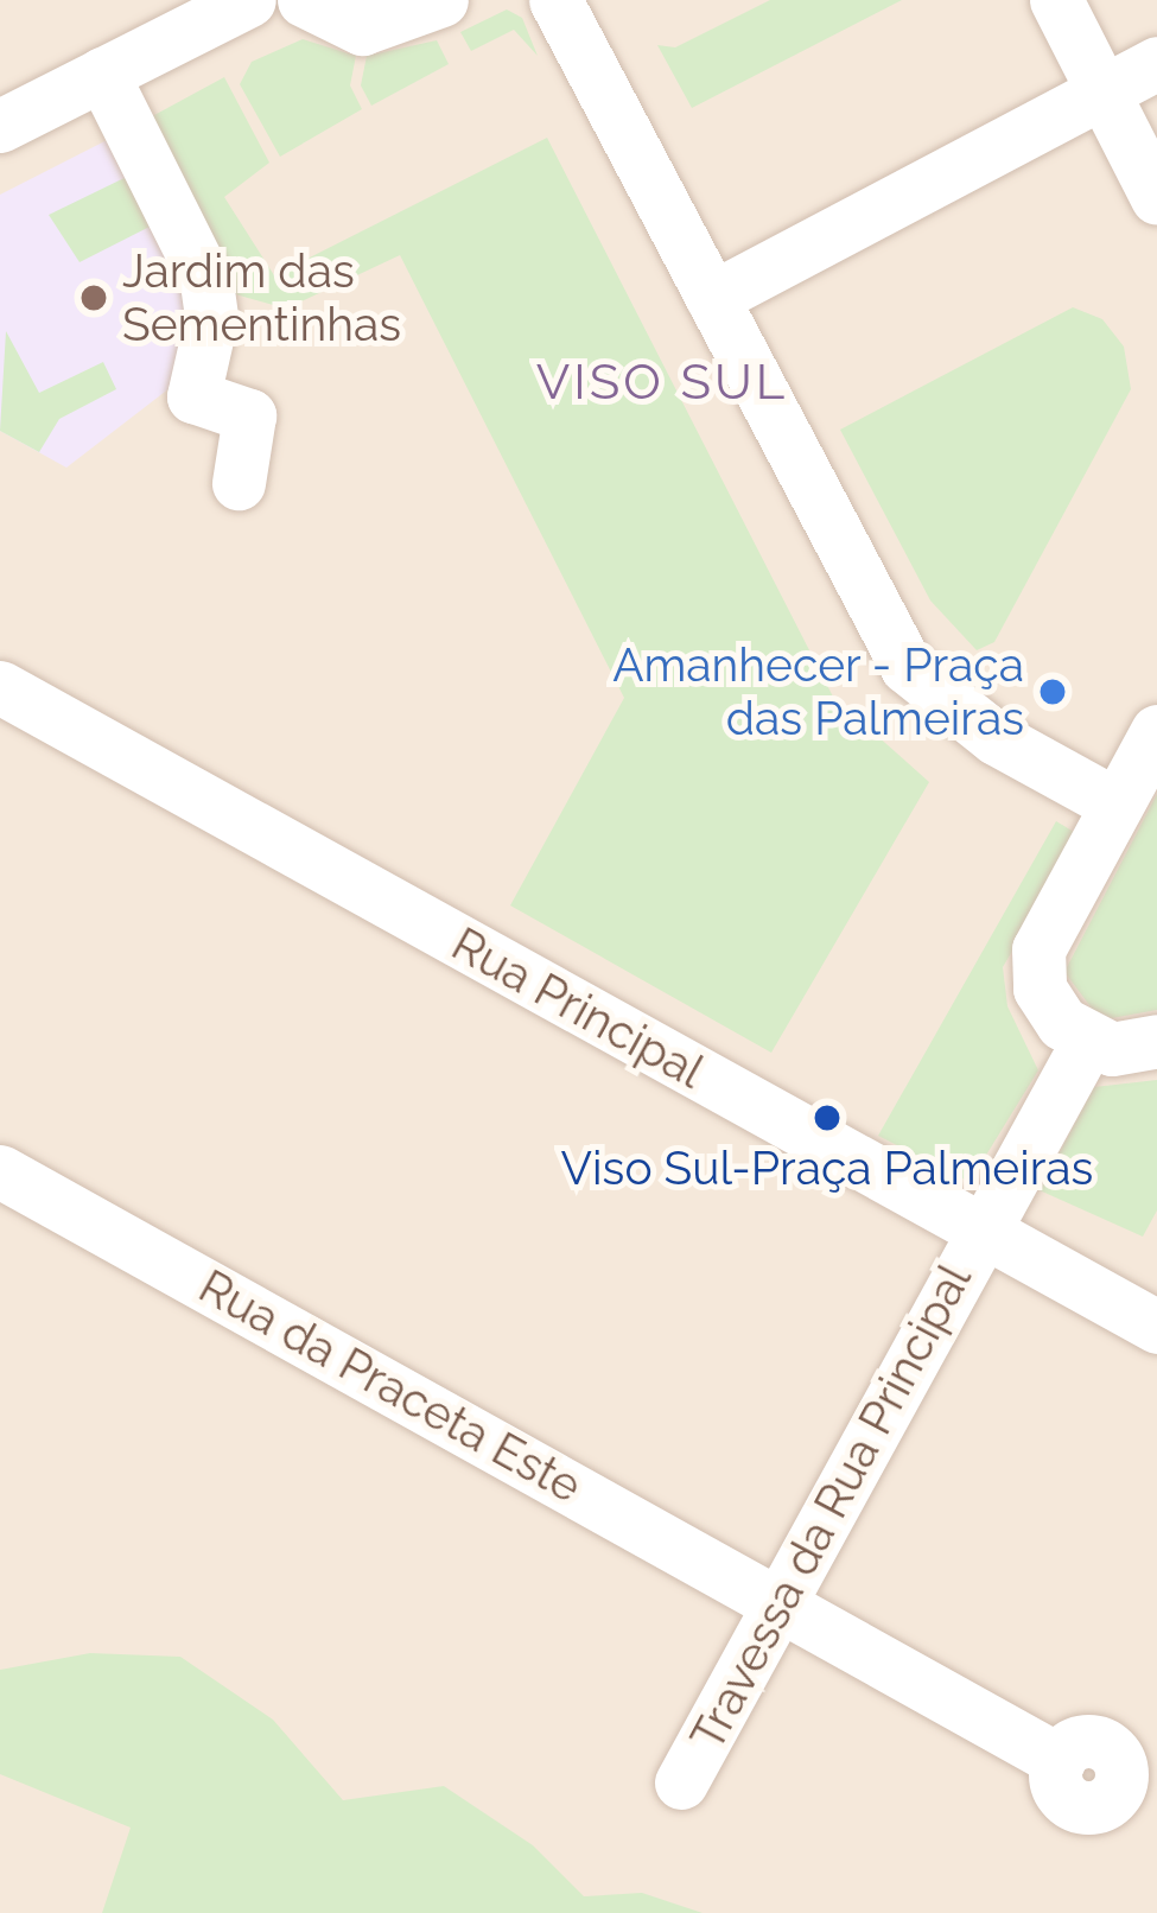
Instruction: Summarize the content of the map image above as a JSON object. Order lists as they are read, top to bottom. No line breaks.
{"streets":{"street":["Rua Principal","Rua da Praceta Este","Travessa da Rua Principal"]},"crossings":[["Rua Principal","Travessa da Rua Principal"],["Rua da Praceta Este","Travessa da Rua Principal"]],"districts":["VISO SUL"],"places":["Jardim das Sementinhas","Amanhecer - Praça das Palmeiras","Viso Sul-Praça Palmeiras"]}
